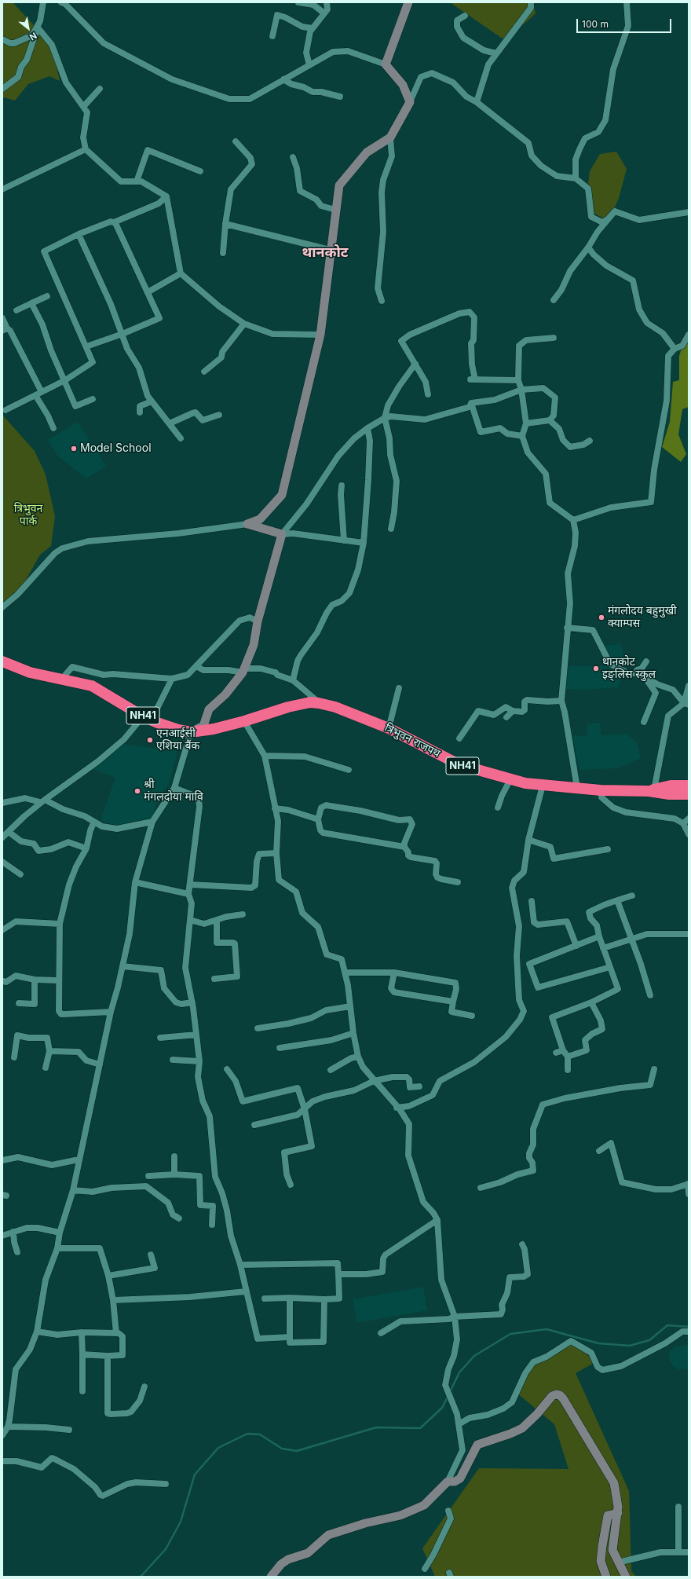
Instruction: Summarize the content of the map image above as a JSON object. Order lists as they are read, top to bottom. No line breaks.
{"streets":{"highway":["NH41","त्रिभुवन राजपथ"]},"crossings":[["NH41","त्रिभुवन राजपथ"]],"districts":["थानकोट"],"parks":["त्रिभुवन पार्क"],"places":["Model School","मंगलोदय बहुमुखी क्याम्पस","थानकोट इङ्लिस स्कुल","एनआईसी एशिया बैंक","श्री मंगलदोया मावि"],"scale_bar":"100 m","north":"bottom right"}
